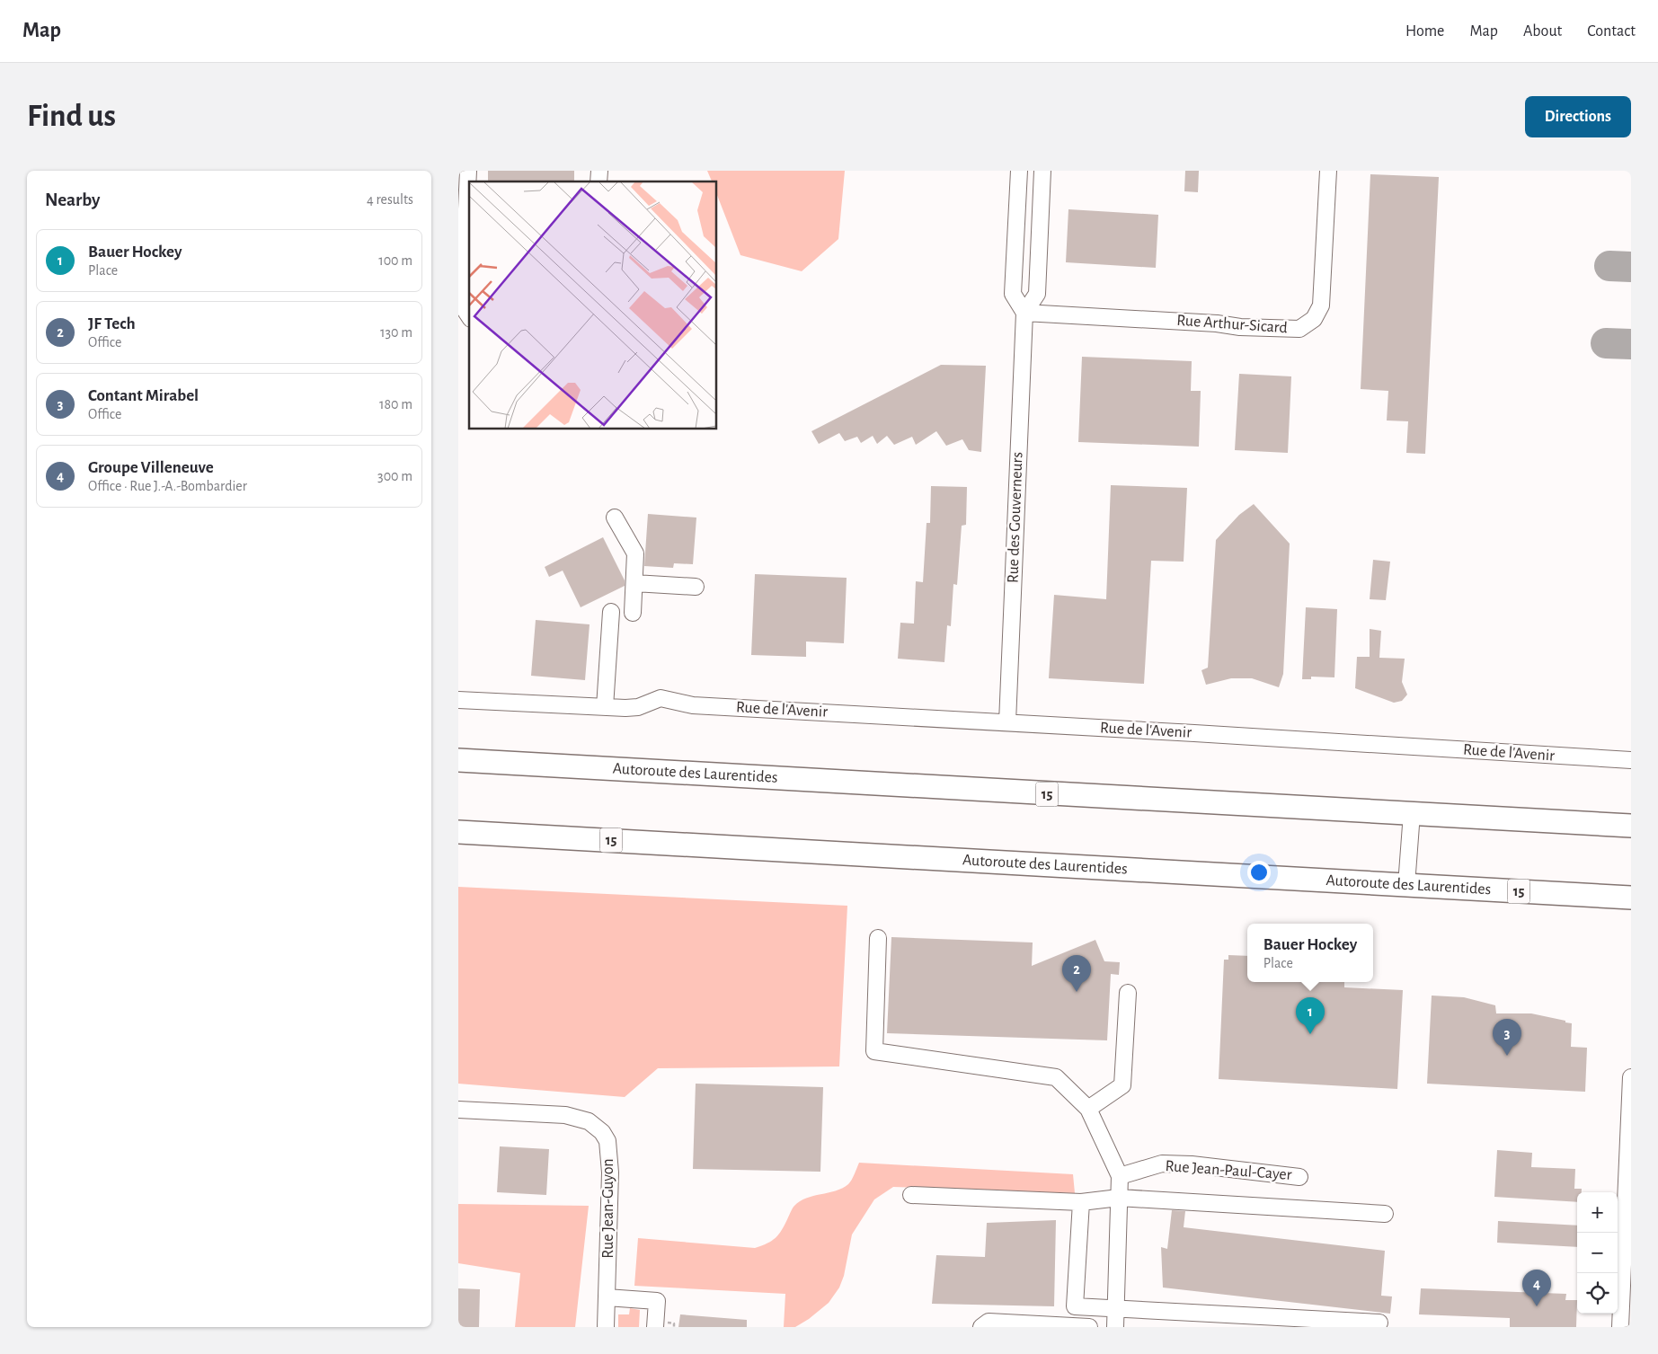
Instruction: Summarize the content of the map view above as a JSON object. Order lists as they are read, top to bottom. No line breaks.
{"streets":{"highway":["Autoroute des Laurentides","15"],"street":["Rue Arthur-Sicard","Rue des Gouverneurs","Rue de l'Avenir","Rue Jean-Paul-Cayer","Rue Jean-Guyon"]},"crossings":[["Rue Arthur-Sicard","Rue des Gouverneurs"],["Rue des Gouverneurs","Rue de l'Avenir"]],"page":{"header":"Map","nav":["Home","Map","About","Contact"],"buttons":"Directions","title":"Find us","heading":["Nearby","4 results"],"list":[{"mark":"1","name":"Bauer Hockey","note":"Place","value":"100 m"},{"mark":"2","name":"JF Tech","note":"Office","value":"130 m"},{"mark":"3","name":"Contant Mirabel","note":"Office","value":"180 m"},{"mark":"4","name":"Groupe Villeneuve","note":"Office · Rue J.-A.-Bombardier","value":"300 m"}],"popup":["Bauer Hockey","Place"],"pins":["2","1","3","4"],"map_buttons":["+","−"]}}
